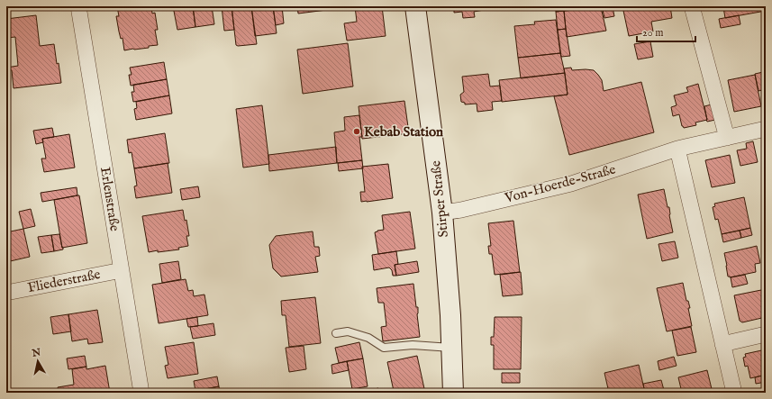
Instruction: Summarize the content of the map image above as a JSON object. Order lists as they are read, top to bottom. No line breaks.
{"streets":{"main road":["Stirper Straße"],"street":["Von-Hoerde-Straße","Erlenstraße","Fliederstraße"]},"crossings":[["Von-Hoerde-Straße","Stirper Straße"],["Erlenstraße","Fliederstraße"]],"places":["Kebab Station"],"scale_bar":"20 m","north":"top"}
